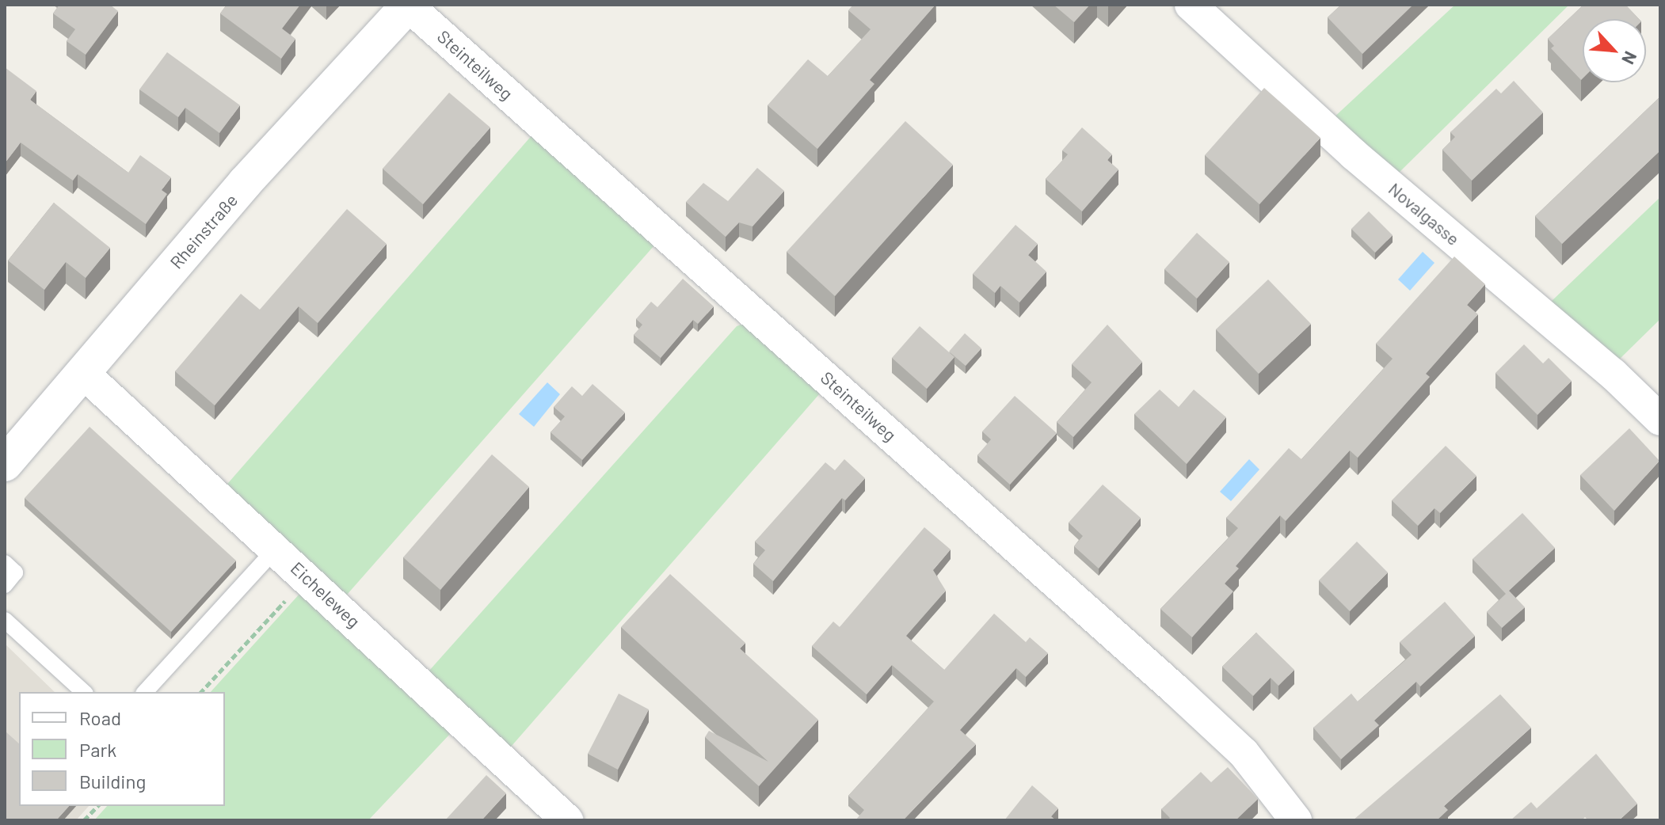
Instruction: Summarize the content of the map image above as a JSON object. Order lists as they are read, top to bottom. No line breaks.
{"streets":{"main road":["Rheinstraße"],"street":["Steinteilweg","Novalgasse","Eicheleweg"]},"crossings":[["Steinteilweg","Rheinstraße"],["Rheinstraße","Eicheleweg"]],"legend":["Road","Park","Building"],"north":"bottom right"}
